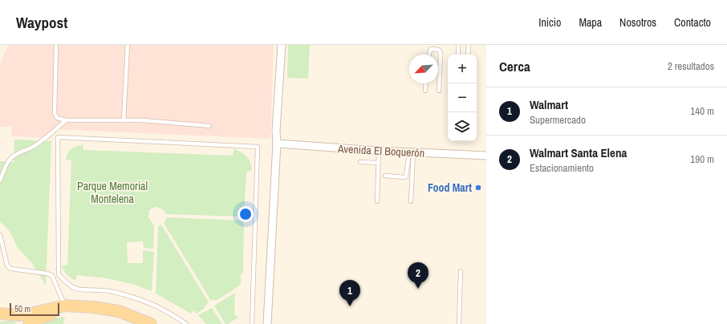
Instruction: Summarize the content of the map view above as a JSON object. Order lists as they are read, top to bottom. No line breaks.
{"streets":{"street":["Avenida El Boquerón"]},"parks":["Parque Memorial Montelena"],"places":["Food Mart"],"scale_bar":"50 m","north":"bottom left","page":{"header":"Waypost","nav":["Inicio","Mapa","Nosotros","Contacto"],"heading":["Cerca","2 resultados"],"map_buttons":["+","−"],"list":[{"mark":"1","name":"Walmart","note":"Supermercado","value":"140 m"},{"mark":"2","name":"Walmart Santa Elena","note":"Estacionamiento","value":"190 m"}],"pins":["2","1"],"scale":"50 m"}}
